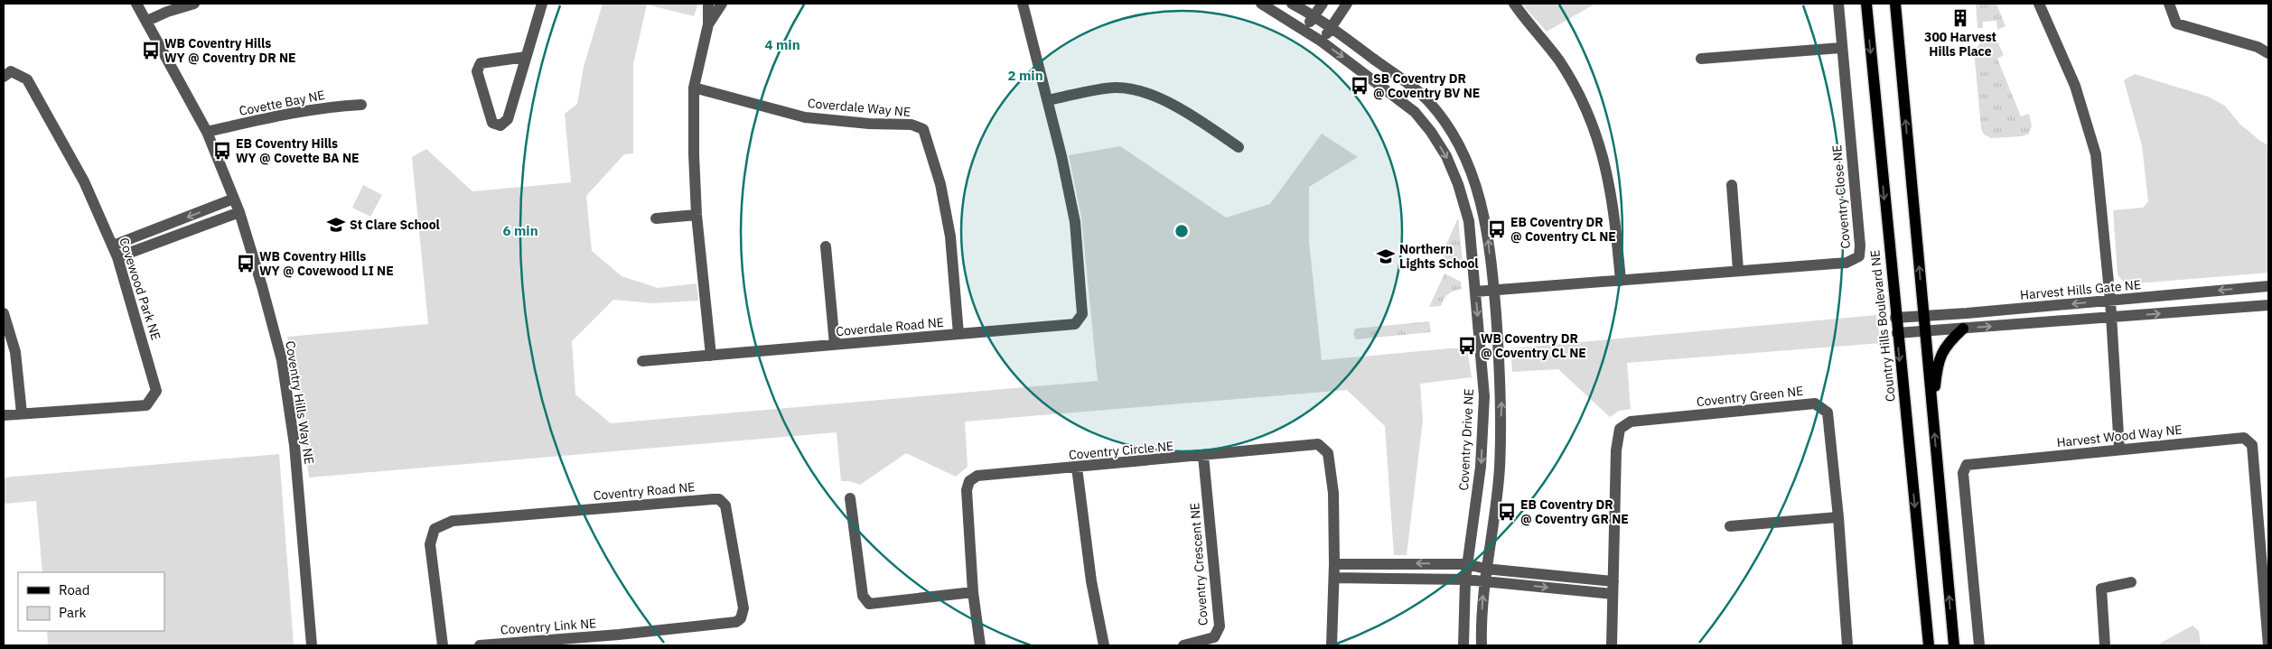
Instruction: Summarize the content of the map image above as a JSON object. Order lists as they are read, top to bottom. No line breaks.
{"streets":{"main road":["Country Hills Boulevard NE"],"street":["Covette Bay NE","Coverdale Way NE","Coventry Close NE","Covewood Park NE","Harvest Hills Gate NE","Coverdale Road NE","Coventry Green NE","Coventry Hills Way NE","Harvest Wood Way NE","Coventry Drive NE","Coventry Circle NE","Coventry Road NE","Coventry Crescent NE","Coventry Link NE"]},"crossings":[["Covette Bay NE","Coventry Hills Way NE"],["Coverdale Way NE","Coverdale Road NE"],["Coventry Close NE","Coventry Drive NE"],["Harvest Hills Gate NE","Country Hills Boulevard NE"],["Coventry Circle NE","Coventry Crescent NE"],["Coventry Road NE","Coventry Link NE"]],"places":{"building":["300 Harvest Hills Place"],"bus stop":["WB Coventry Hills WY @ Coventry DR NE","SB Coventry DR @ Coventry BV NE","EB Coventry Hills WY @ Covette BA NE","EB Coventry DR @ Coventry CL NE","WB Coventry Hills WY @ Covewood LI NE","WB Coventry DR @ Coventry CL NE","EB Coventry DR @ Coventry GR NE"],"school or university":["St Clare School","Northern Lights School"]},"legend":["Road","Park"],"rings":["4 min","2 min","6 min"]}
